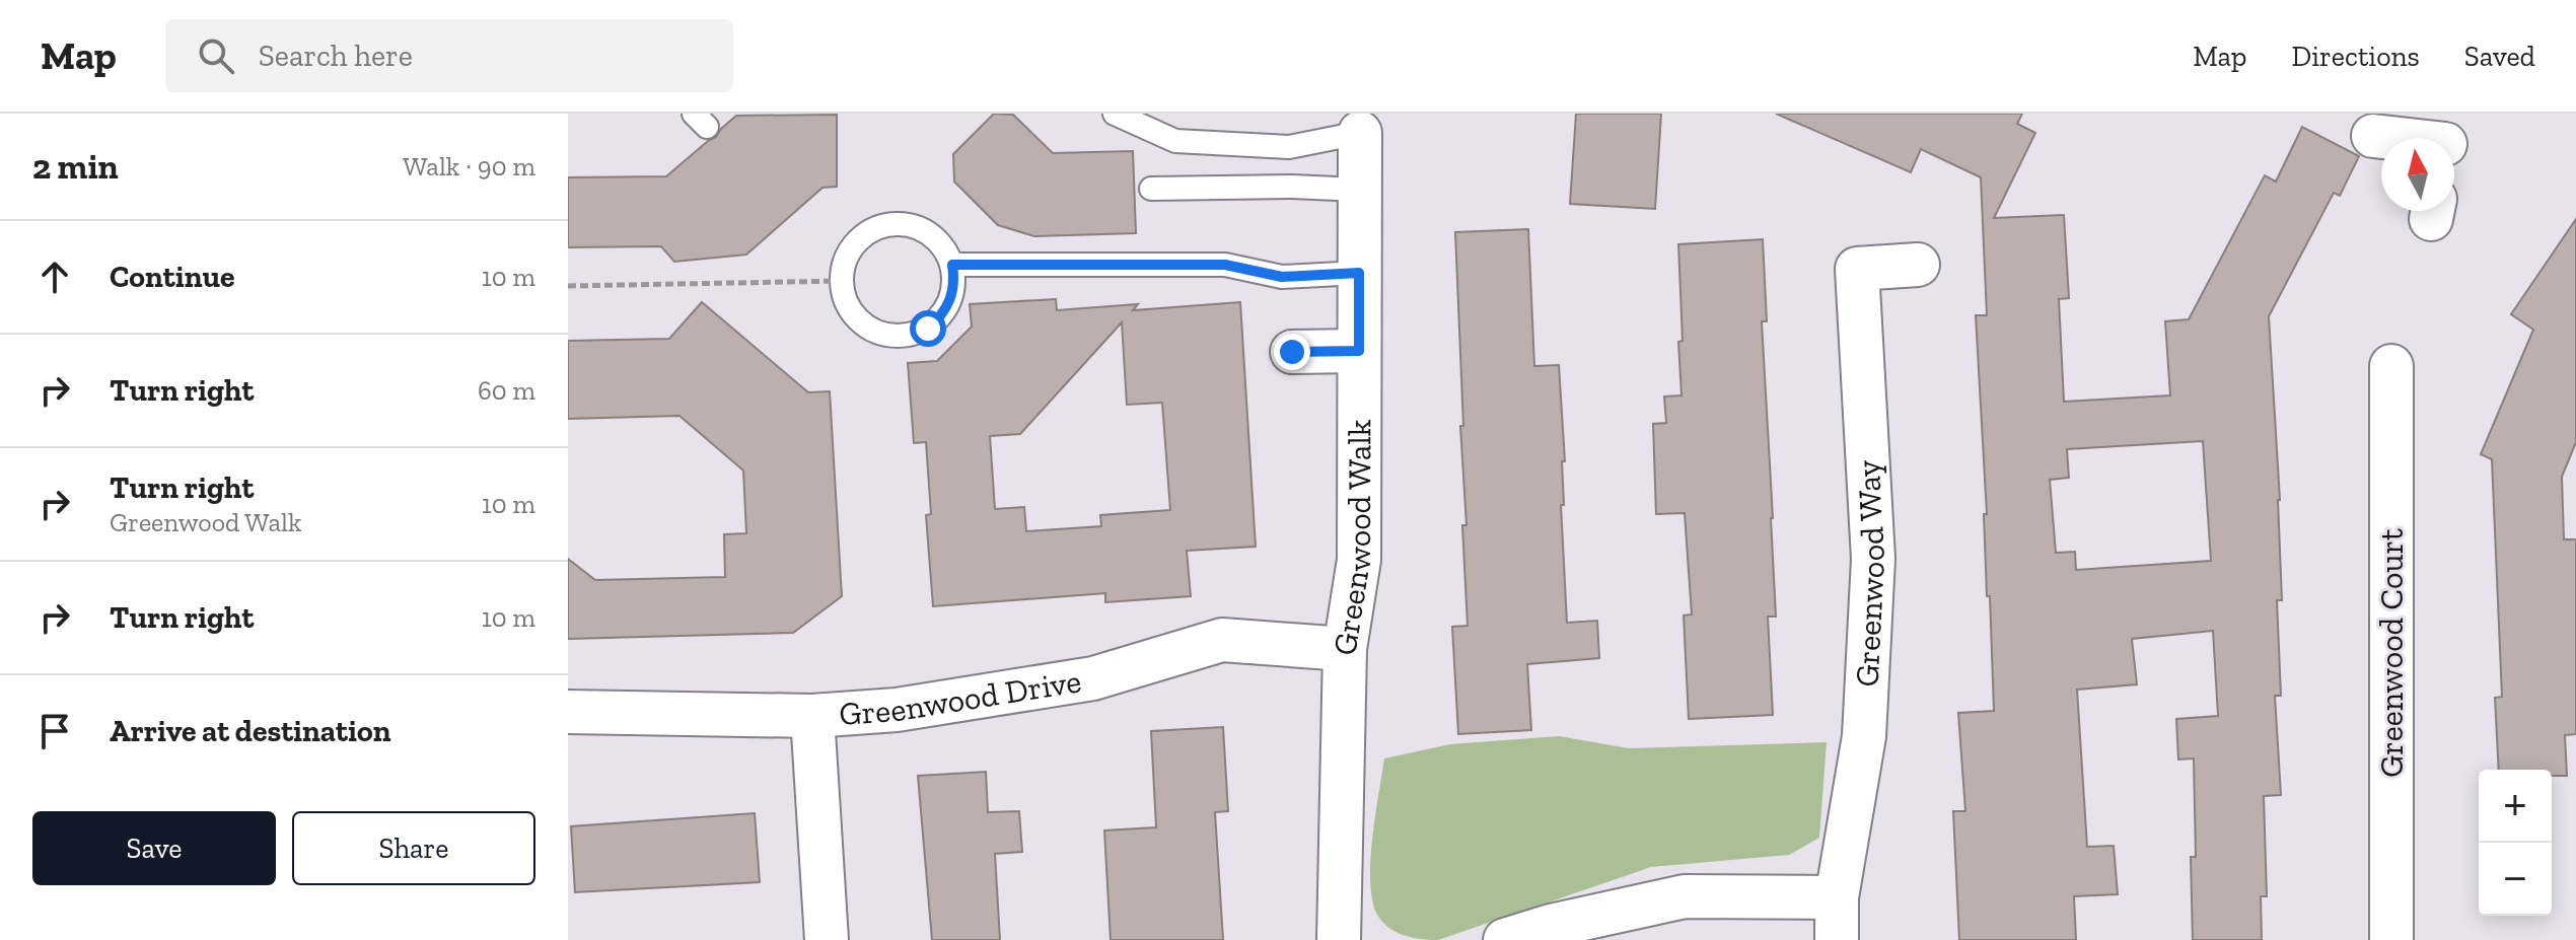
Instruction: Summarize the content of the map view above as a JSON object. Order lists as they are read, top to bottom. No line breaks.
{"streets":{"street":["Greenwood Walk","Greenwood Way","Greenwood Court","Greenwood Drive"]},"crossings":[["Greenwood Walk","Greenwood Drive"]],"north":"top","page":{"header":"Map","search":"Search here","nav":["Map","Directions","Saved"],"heading":["2 min","Walk · 90 m"],"list":[["Continue","10 m"],["Turn right","60 m"],["Turn right","Greenwood Walk","10 m"],["Turn right","10 m"],"Arrive at destination"],"map_buttons":["+","−"],"buttons":["Save","Share"]}}
